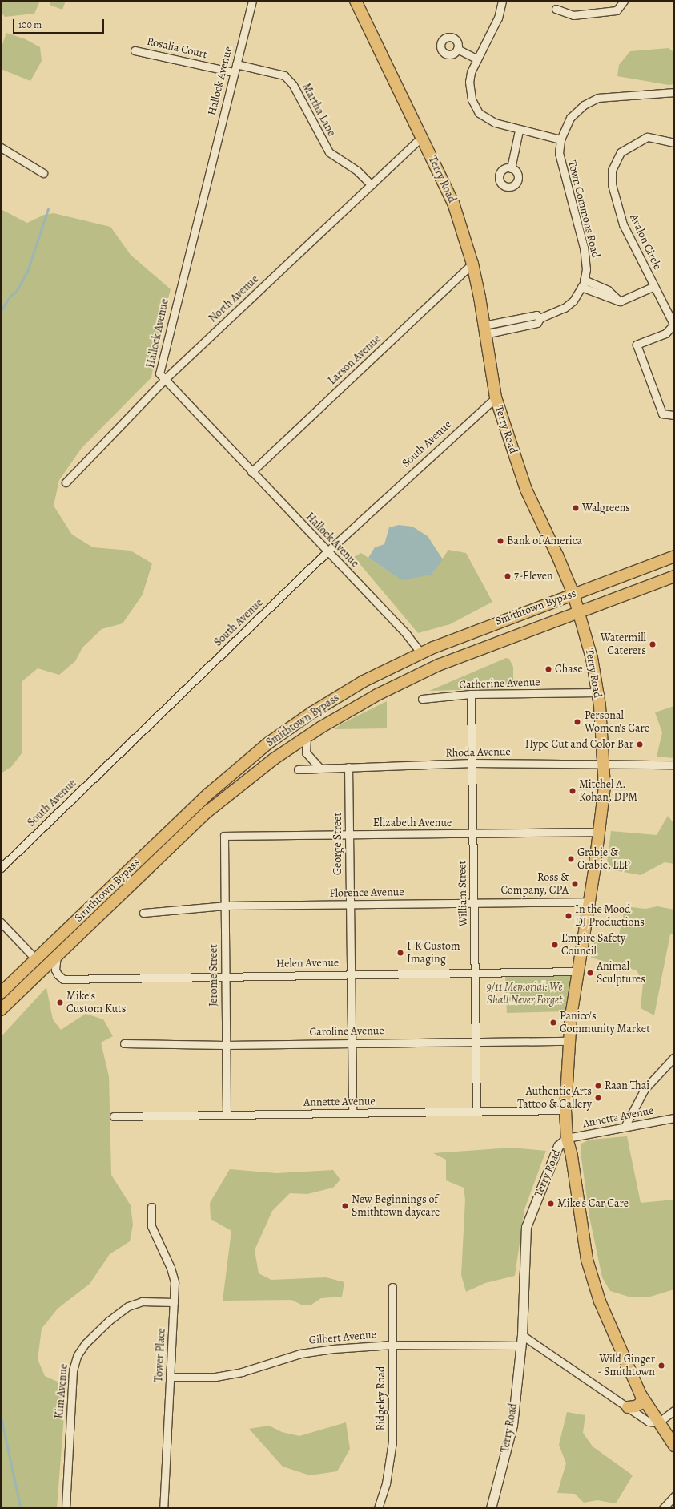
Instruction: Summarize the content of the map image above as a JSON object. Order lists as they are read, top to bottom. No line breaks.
{"streets":{"main road":["Terry Road","Smithtown Bypass"],"street":["Rosalia Court","Hallock Avenue","Martha Lane","Town Commons Road","Avalon Circle","North Avenue","Larson Avenue","South Avenue","Catherine Avenue","Rhoda Avenue","Elizabeth Avenue","George Street","Florence Avenue","William Street","Helen Avenue","Jerome Street","Caroline Avenue","Annette Avenue","Annetta Avenue","Gilbert Avenue","Tower Place","Kim Avenue","Ridgeley Road"]},"crossings":[["Rosalia Court","Hallock Avenue"],["Hallock Avenue","Martha Lane"],["Hallock Avenue","North Avenue"],["Hallock Avenue","Larson Avenue"],["Hallock Avenue","South Avenue"],["Hallock Avenue","Smithtown Bypass"],["Martha Lane","North Avenue"],["Terry Road","Town Commons Road"],["Terry Road","North Avenue"],["Terry Road","Larson Avenue"],["Terry Road","South Avenue"],["Terry Road","Smithtown Bypass"],["Terry Road","Catherine Avenue"],["Terry Road","Rhoda Avenue"],["Terry Road","Elizabeth Avenue"],["Terry Road","Florence Avenue"],["Terry Road","Helen Avenue"],["Terry Road","Caroline Avenue"],["Terry Road","Annette Avenue"],["Terry Road","Annetta Avenue"],["Terry Road","Gilbert Avenue"],["Smithtown Bypass","Helen Avenue"],["Catherine Avenue","William Street"],["Rhoda Avenue","George Street"],["Rhoda Avenue","William Street"],["Elizabeth Avenue","George Street"],["Elizabeth Avenue","William Street"],["Elizabeth Avenue","Jerome Street"],["George Street","Florence Avenue"],["George Street","Helen Avenue"],["George Street","Caroline Avenue"],["George Street","Annette Avenue"],["Florence Avenue","William Street"],["Florence Avenue","Jerome Street"],["William Street","Helen Avenue"],["William Street","Caroline Avenue"],["William Street","Annette Avenue"],["Helen Avenue","Jerome Street"],["Jerome Street","Caroline Avenue"],["Jerome Street","Annette Avenue"],["Gilbert Avenue","Tower Place"],["Gilbert Avenue","Ridgeley Road"],["Tower Place","Kim Avenue"]],"parks":["9/11 Memorial: We Shall Never Forget"],"places":["Walgreens","Bank of America","7-Eleven","Watermill Caterers","Chase","Personal Women's Care","Hype Cut and Color Bar","Mitchel A. Kohan, DPM","Grabie & Grabie, LLP","Ross & Company, CPA","In the Mood DJ Productions","Empire Safety Council","F K Custom Imaging","Animal Sculptures","Mike's Custom Kuts","Panico's Community Market","Raan Thai","Authentic Arts Tattoo & Gallery","Mike's Car Care","New Beginnings of Smithtown daycare","Wild Ginger - Smithtown"],"scale_bar":"100 m"}
